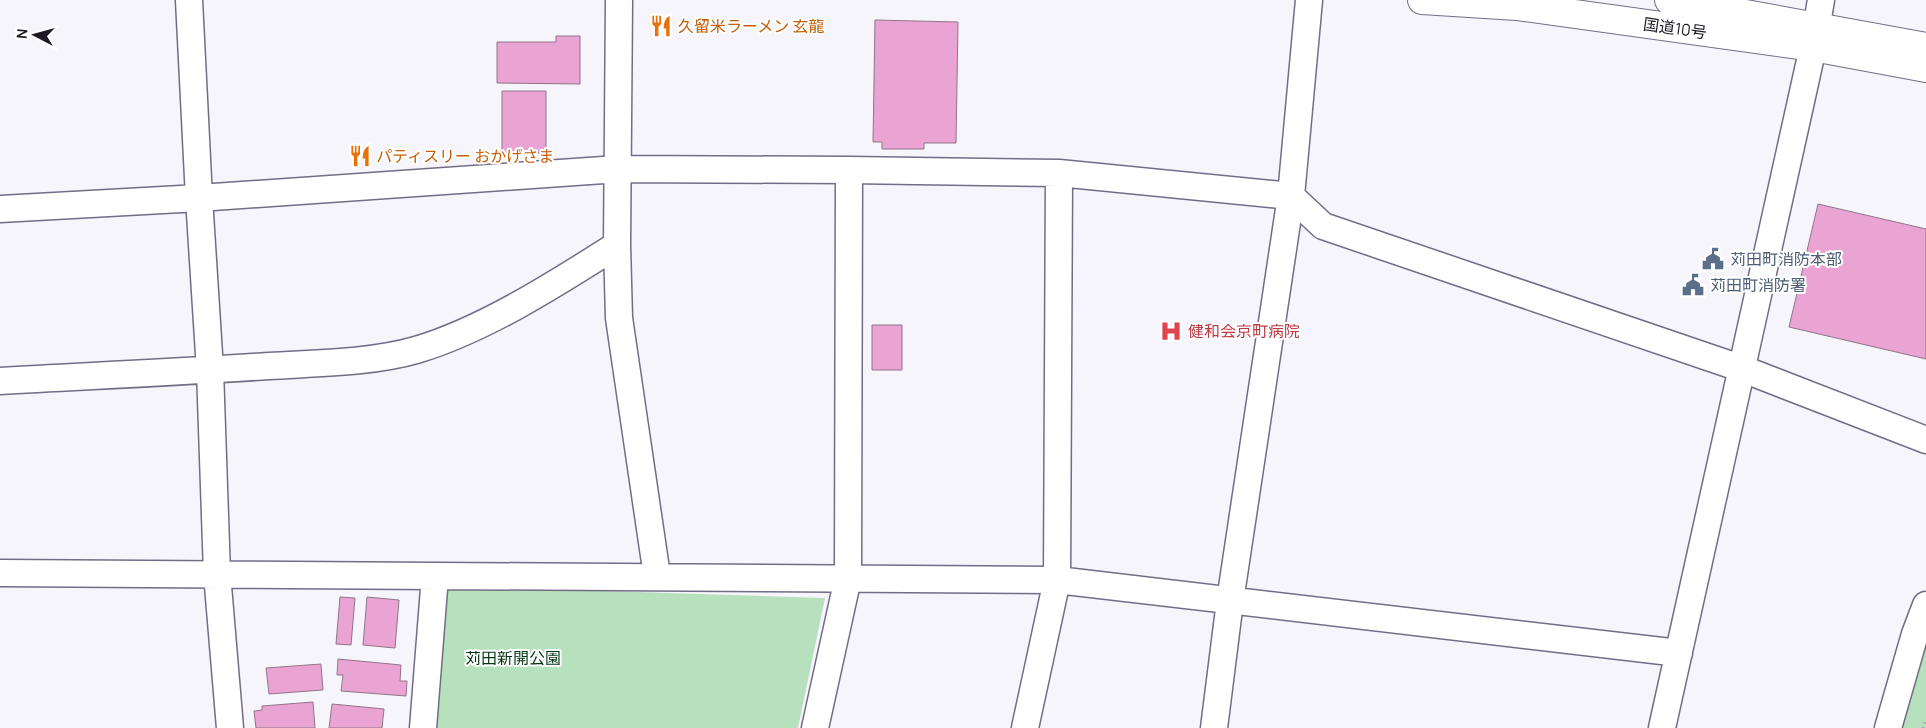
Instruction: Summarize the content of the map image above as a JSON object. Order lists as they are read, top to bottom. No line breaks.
{"streets":{"highway":["国道10号"]},"parks":["苅田新開公園"],"places":{"restaurant":["久留米ラーメン 玄龍","パティスリー おかげさま"],"public building":["苅田町消防本部","苅田町消防署"],"hospital":["健和会京町病院"]},"north":"left"}
